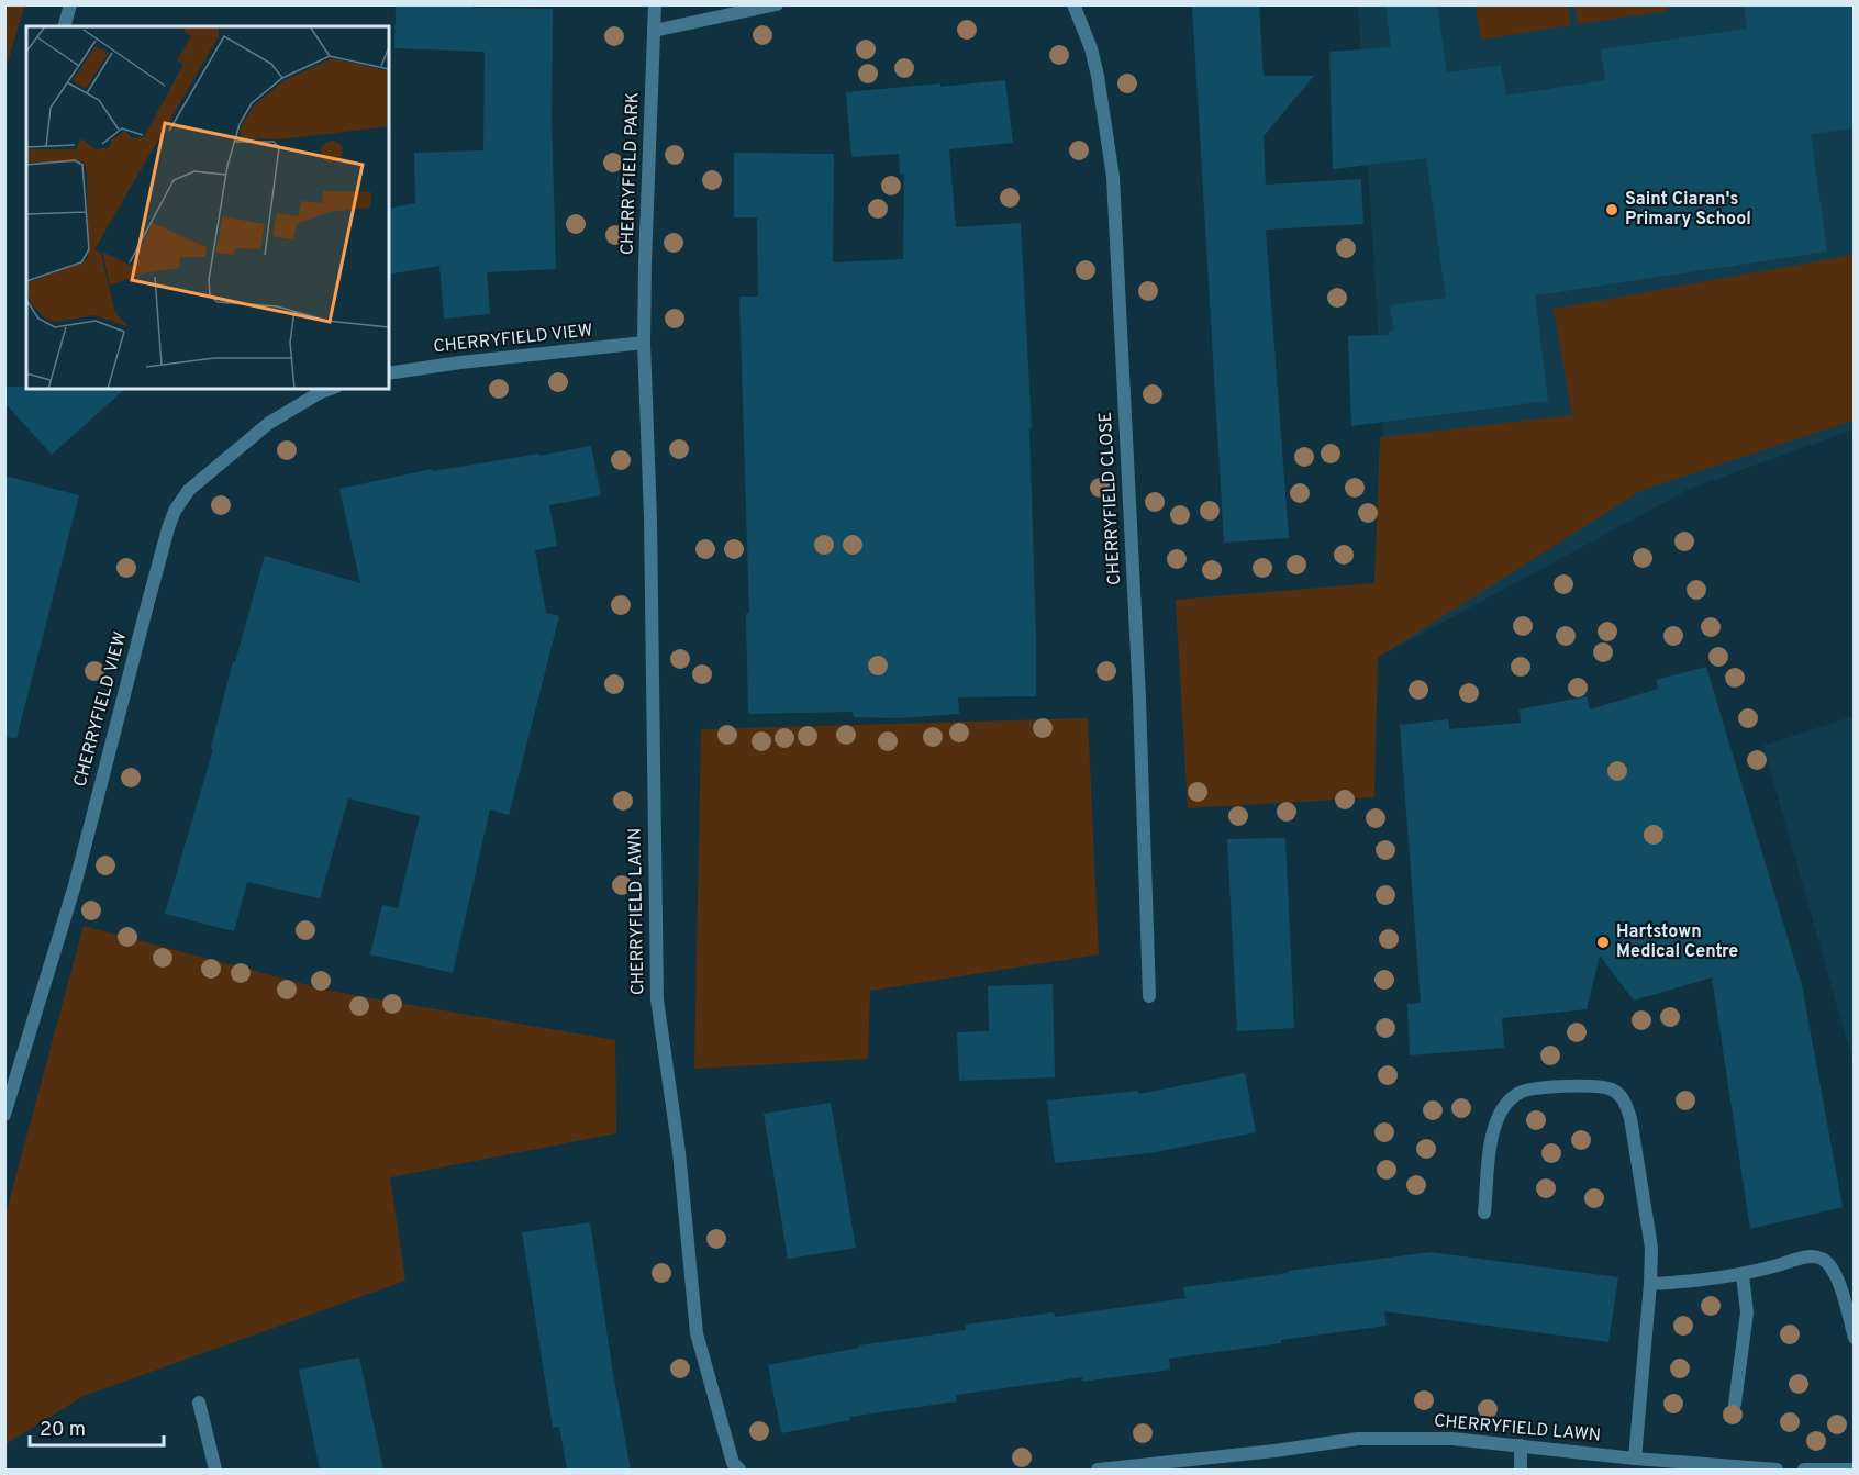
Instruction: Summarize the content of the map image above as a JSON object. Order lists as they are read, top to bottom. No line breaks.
{"streets":{"street":["CHERRYFIELD PARK","CHERRYFIELD VIEW","CHERRYFIELD CLOSE","CHERRYFIELD LAWN"]},"crossings":[["CHERRYFIELD PARK","CHERRYFIELD VIEW"],["CHERRYFIELD PARK","CHERRYFIELD LAWN"],["CHERRYFIELD VIEW","CHERRYFIELD LAWN"]],"places":["Saint Ciaran's Primary School","Hartstown Medical Centre"],"scale_bar":"20 m"}
